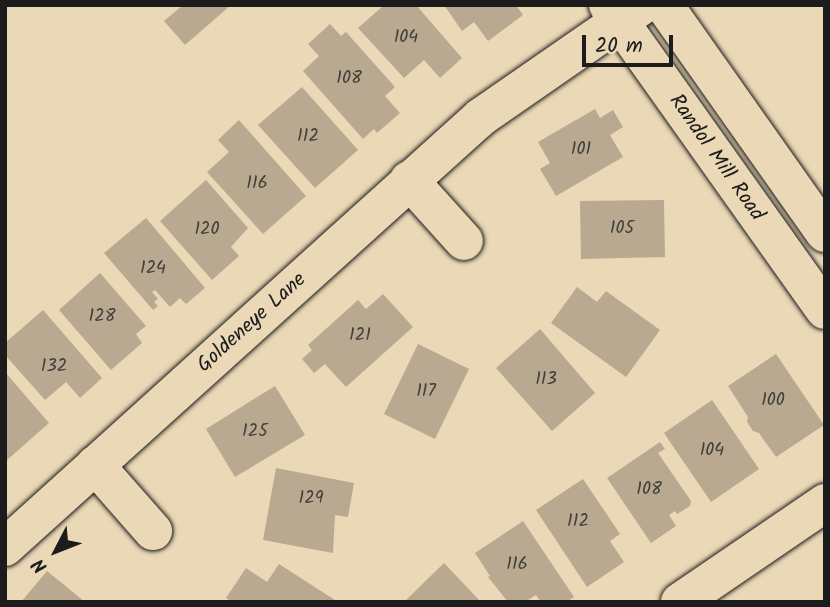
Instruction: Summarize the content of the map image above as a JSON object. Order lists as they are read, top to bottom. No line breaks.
{"streets":{"street":["Randol Mill Road","Goldeneye Lane"]},"crossings":[["Randol Mill Road","Goldeneye Lane"]],"house_numbers":["104","108","112","101","116","105","120","124","128","121","132","113","117","100","125","104","108","129","112","116"],"scale_bar":"20 m","north":"bottom left"}
